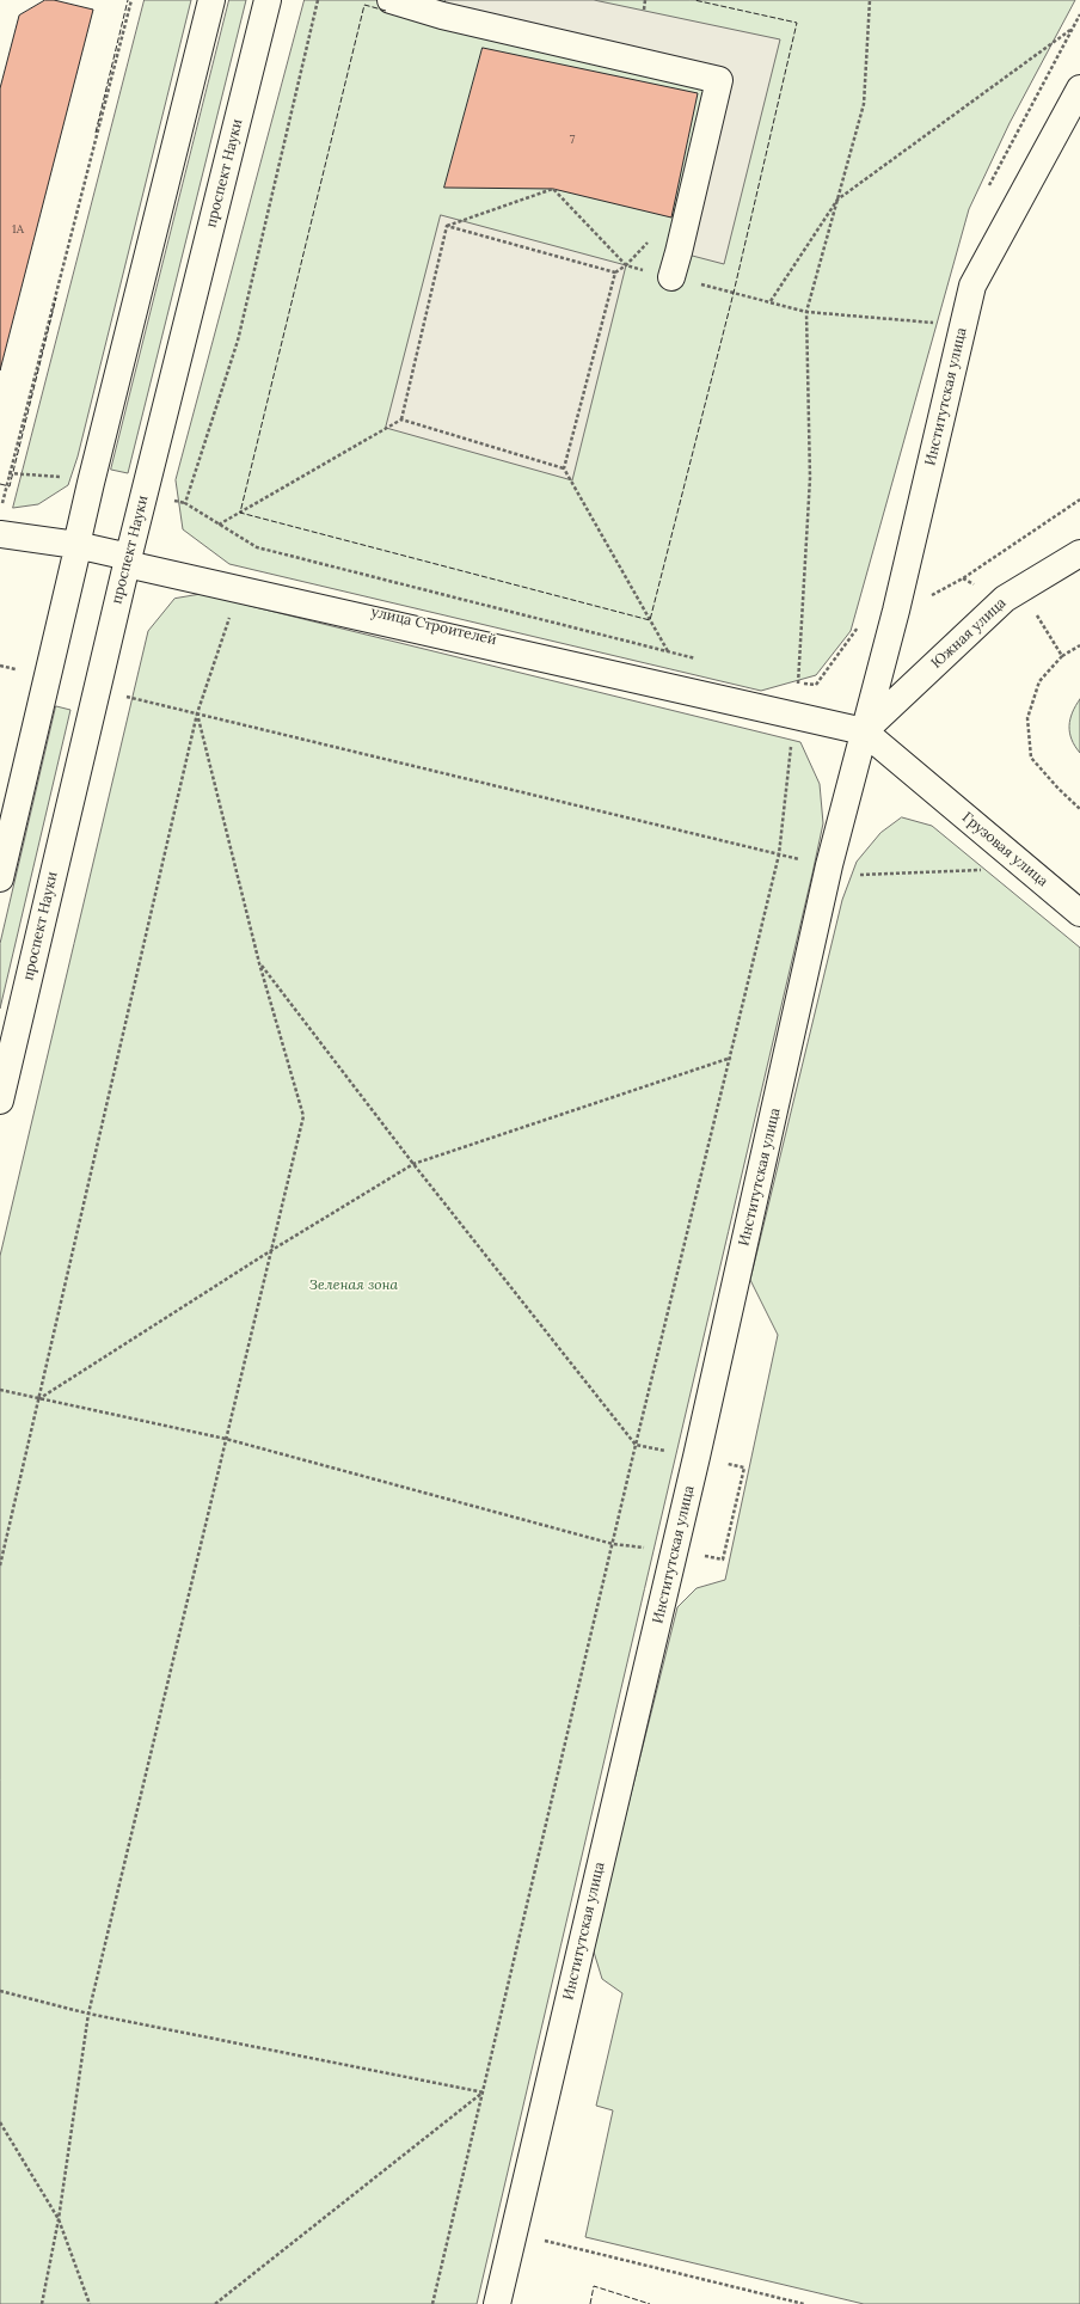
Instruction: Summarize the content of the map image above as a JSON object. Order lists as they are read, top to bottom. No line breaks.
{"streets":{"street":["проспект Науки","Институтская улица","улица Строителей","Южная улица","Грузовая улица"]},"crossings":[["проспект Науки","улица Строителей"],["Институтская улица","улица Строителей"],["Институтская улица","Южная улица"],["Институтская улица","Грузовая улица"],["улица Строителей","Южная улица"],["улица Строителей","Грузовая улица"],["Южная улица","Грузовая улица"]],"parks":["Зеленая зона"],"house_numbers":["7","1А"]}
